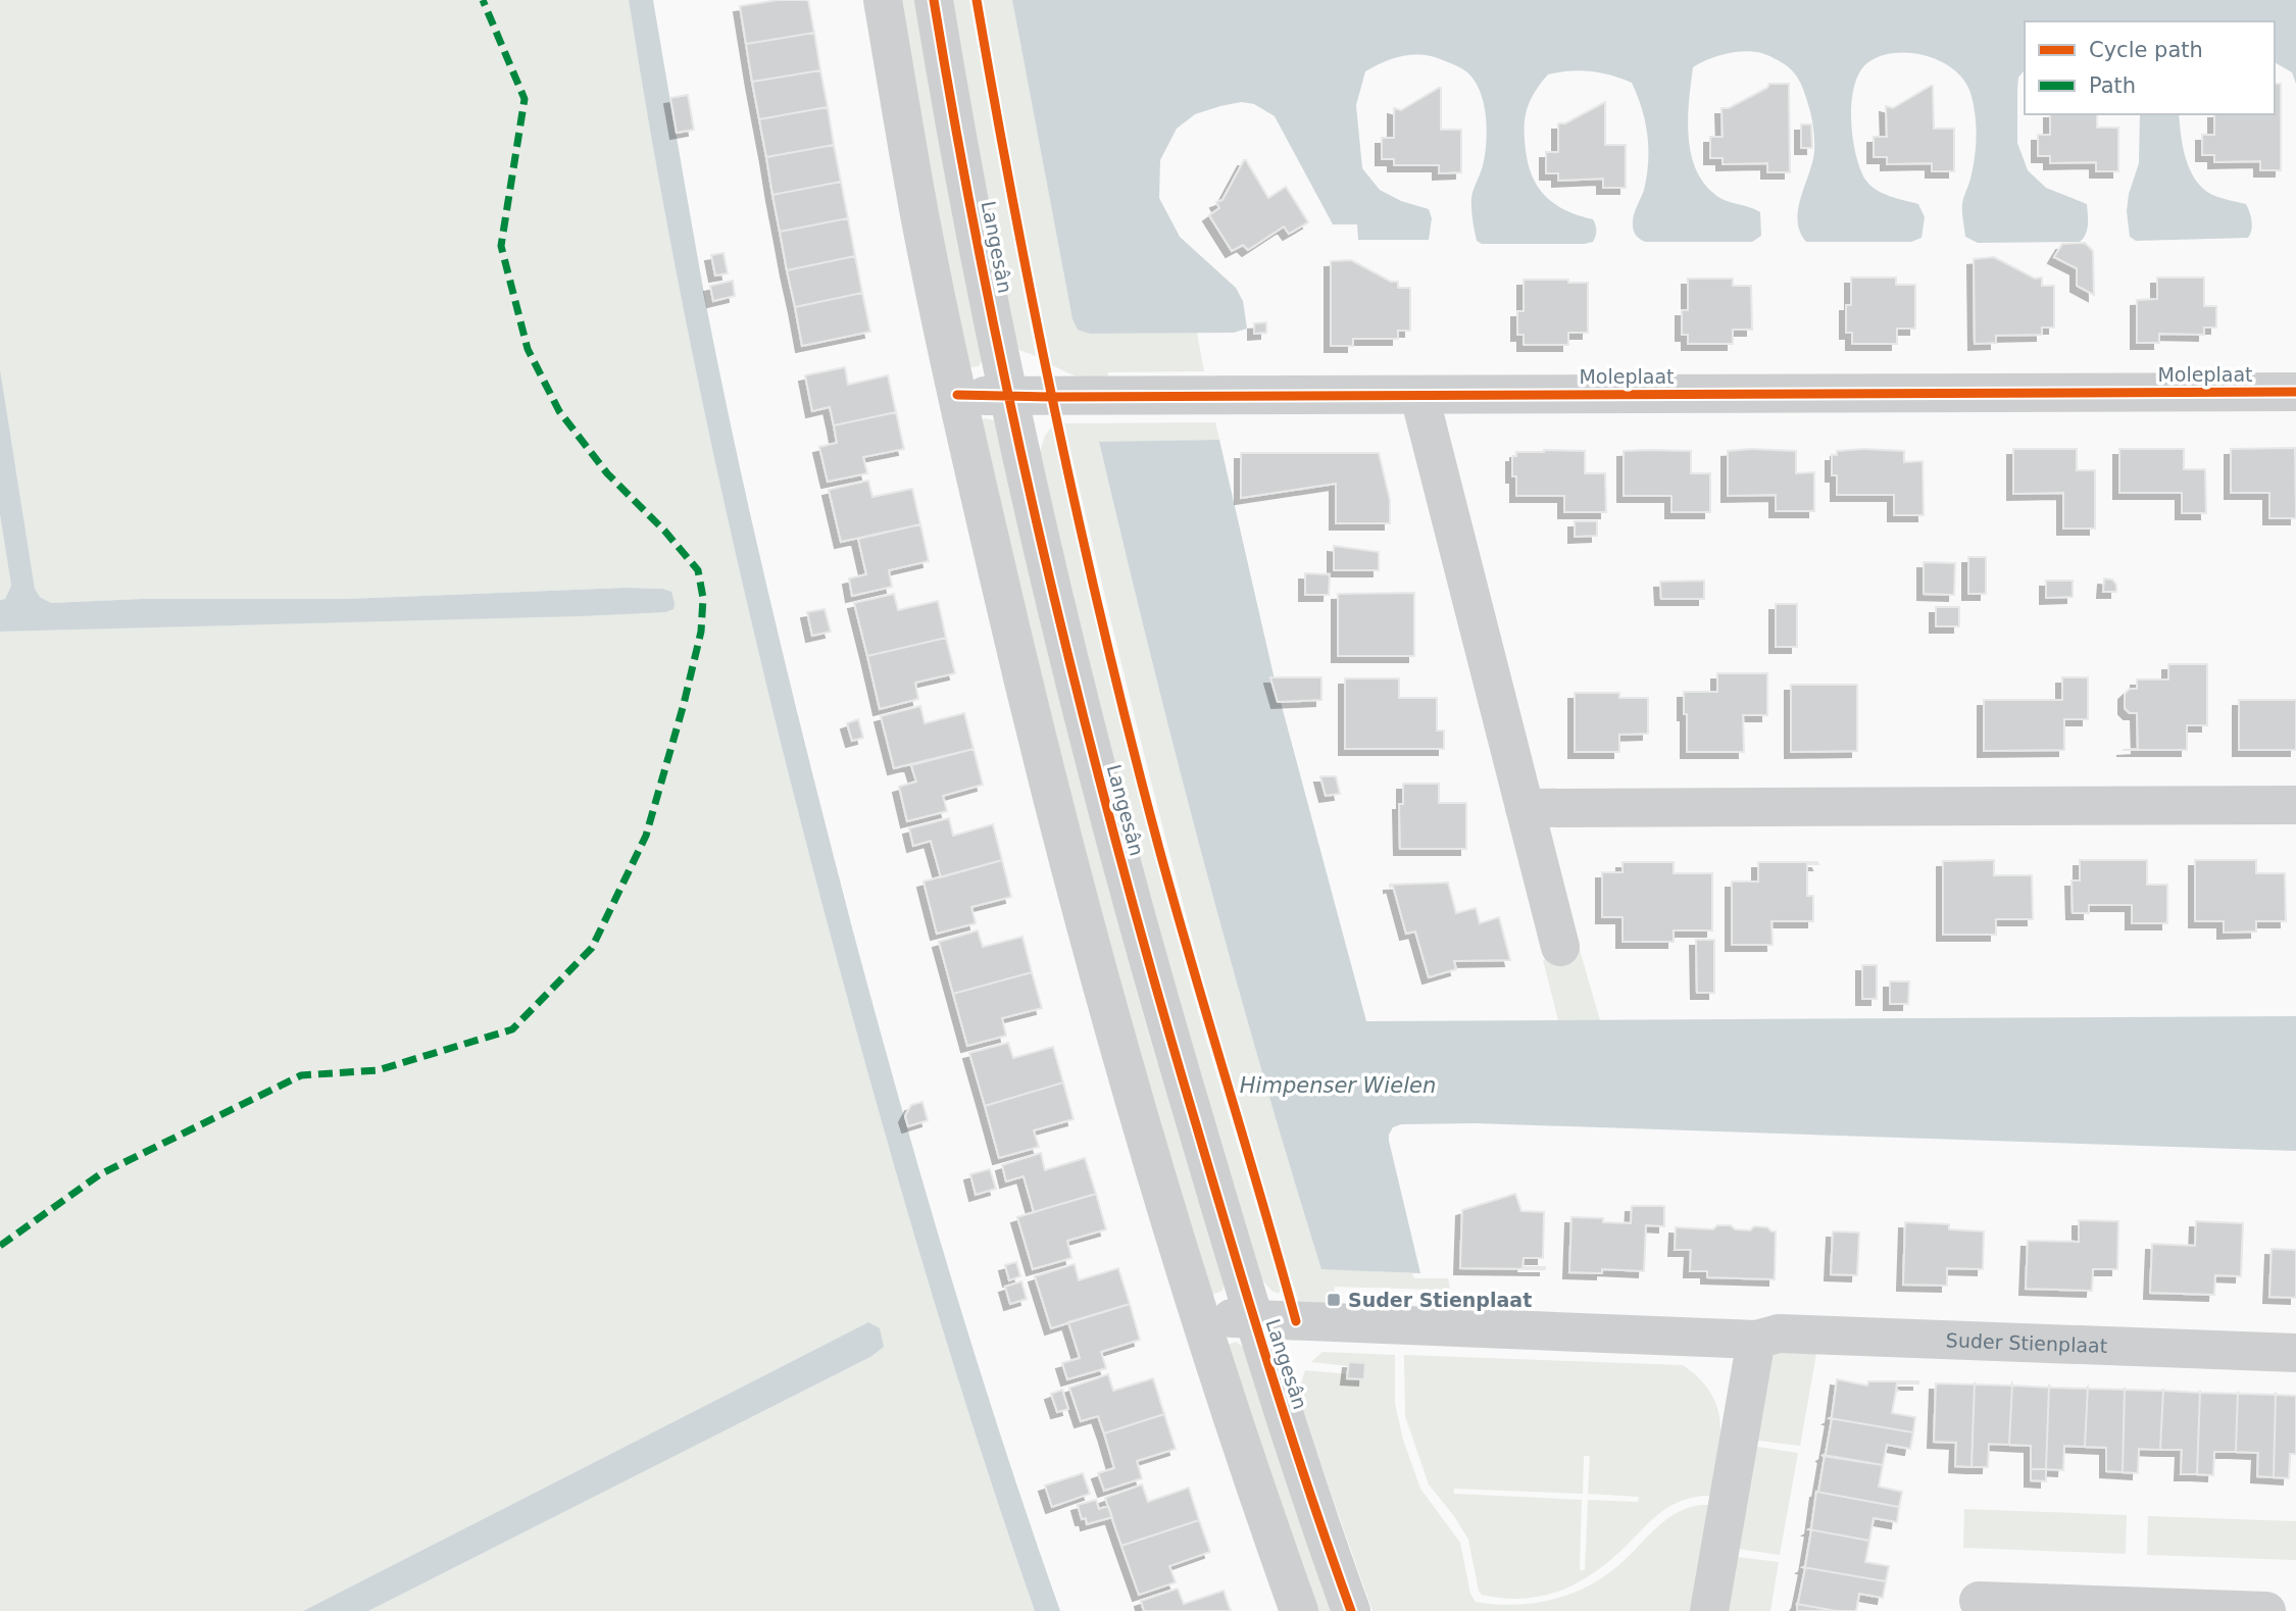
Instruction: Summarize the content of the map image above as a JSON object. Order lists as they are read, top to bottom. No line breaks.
{"streets":{"street":["Langesân","Moleplaat","Suder Stienplaat"]},"crossings":[["Langesân","Moleplaat"],["Langesân","Suder Stienplaat"]],"water":["Himpenser Wielen"],"places":{"transit":["Suder Stienplaat"]},"legend":["Cycle path","Path"]}
